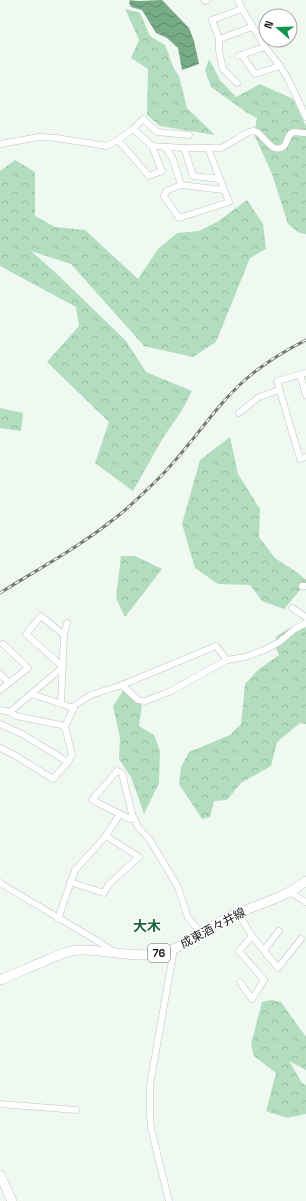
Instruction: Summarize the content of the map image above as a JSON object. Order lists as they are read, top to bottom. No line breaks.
{"streets":{"main road":["成東酒々井線","76"]},"districts":["大木"],"north":"left"}
